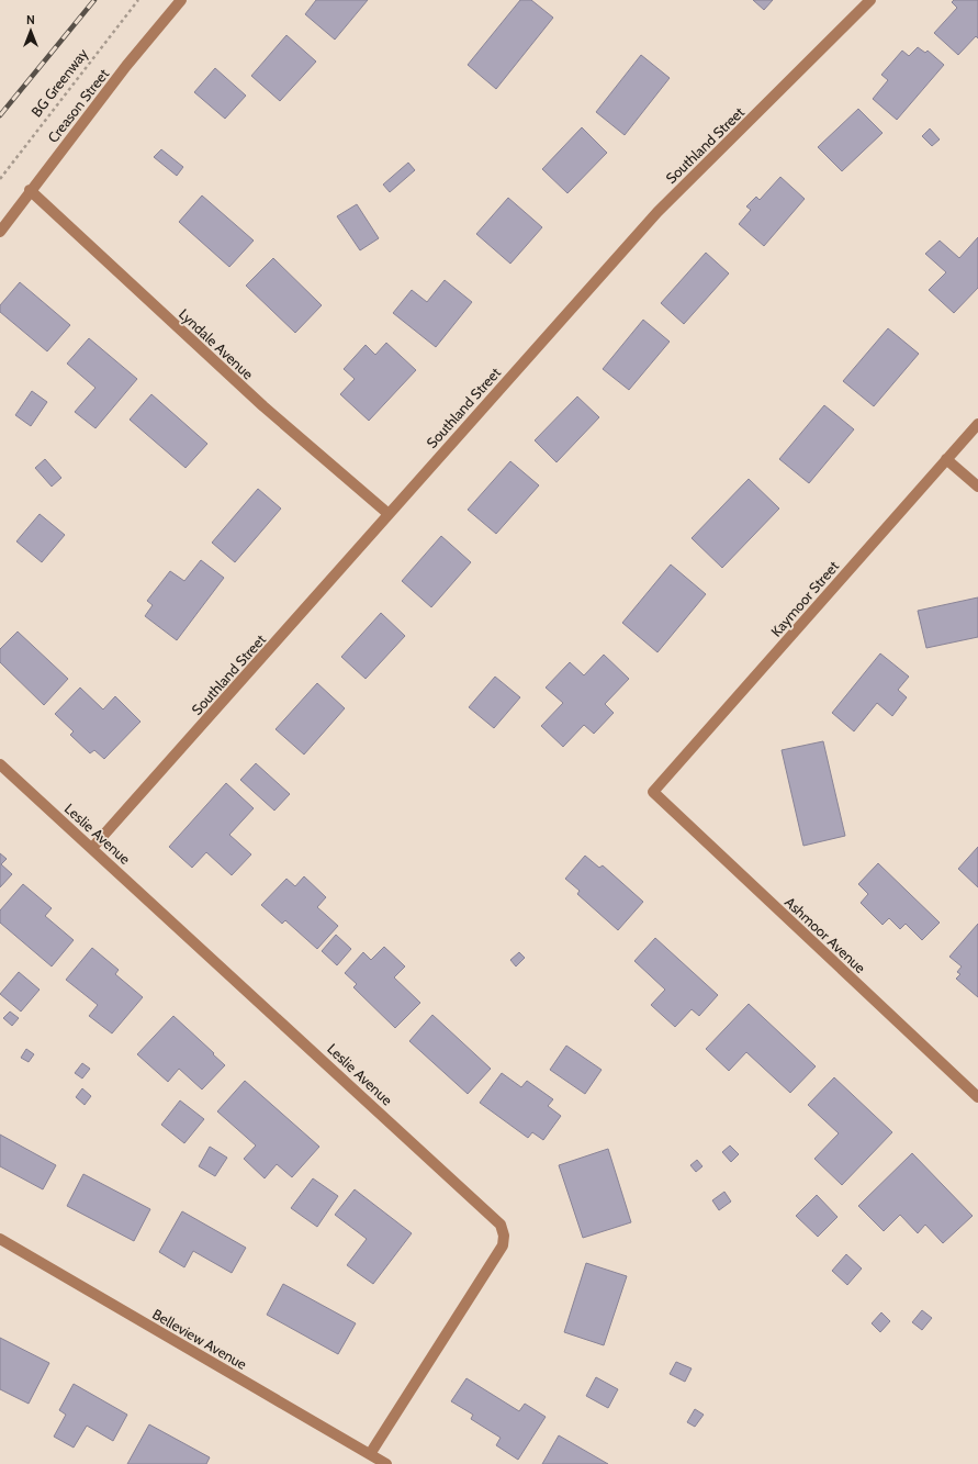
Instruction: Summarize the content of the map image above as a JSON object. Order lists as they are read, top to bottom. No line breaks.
{"streets":{"street":["Creason Street","Southland Street","Lyndale Avenue","Kaymoor Street","Leslie Avenue","Ashmoor Avenue","Belleview Avenue"],"path":["BG Greenway"]},"crossings":[["Creason Street","Lyndale Avenue"],["Southland Street","Lyndale Avenue"],["Southland Street","Leslie Avenue"],["Kaymoor Street","Ashmoor Avenue"],["Leslie Avenue","Belleview Avenue"]],"north":"top"}
